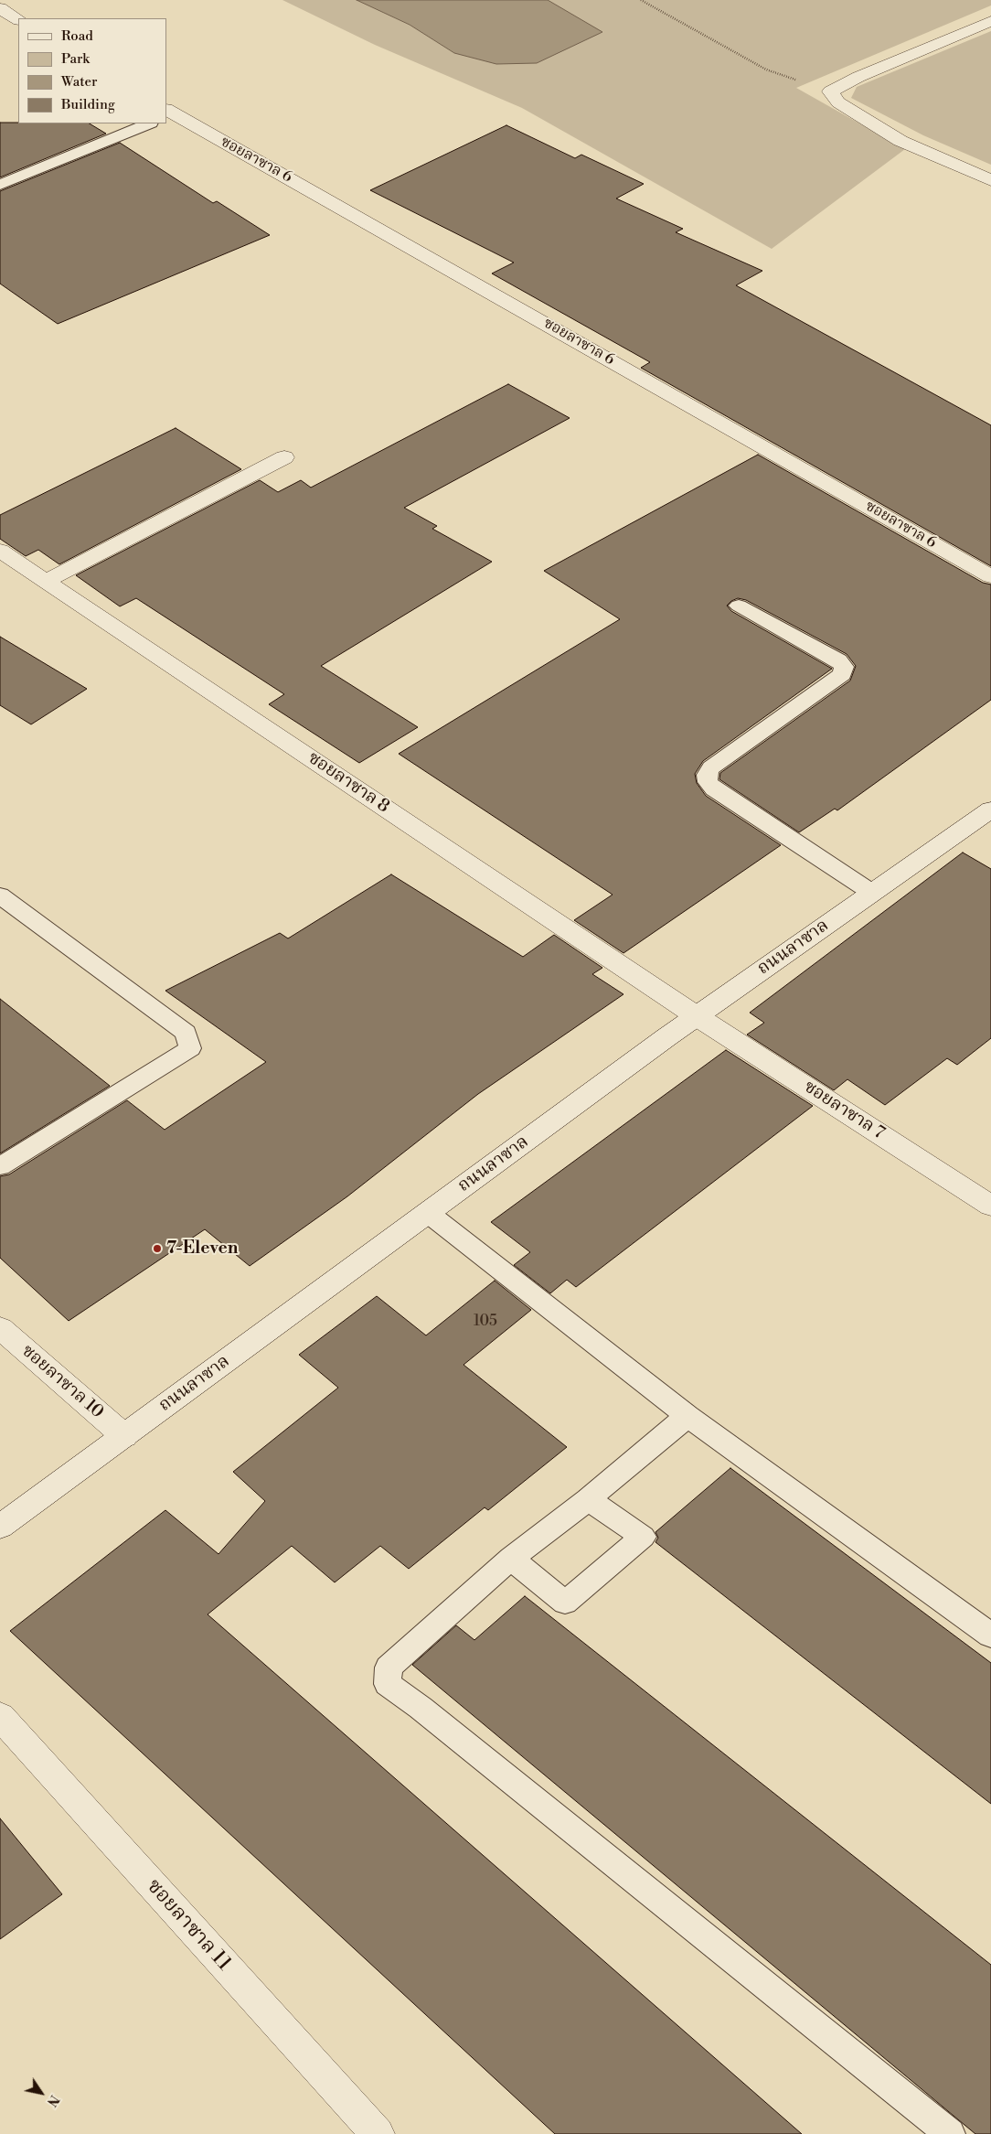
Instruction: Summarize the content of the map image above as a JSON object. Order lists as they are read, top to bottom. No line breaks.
{"streets":{"street":["ซอยลาซาล 6","ซอยลาซาล 8","ถนนลาซาล","ซอยลาซาล 7","ซอยลาซาล 10","ซอยลาซาล 11"]},"crossings":[["ซอยลาซาล 8","ถนนลาซาล"],["ซอยลาซาล 8","ซอยลาซาล 7"],["ถนนลาซาล","ซอยลาซาล 7"],["ถนนลาซาล","ซอยลาซาล 10"]],"places":["7-Eleven"],"house_numbers":["105"],"legend":["Road","Park","Water","Building"],"north":"bottom right"}
